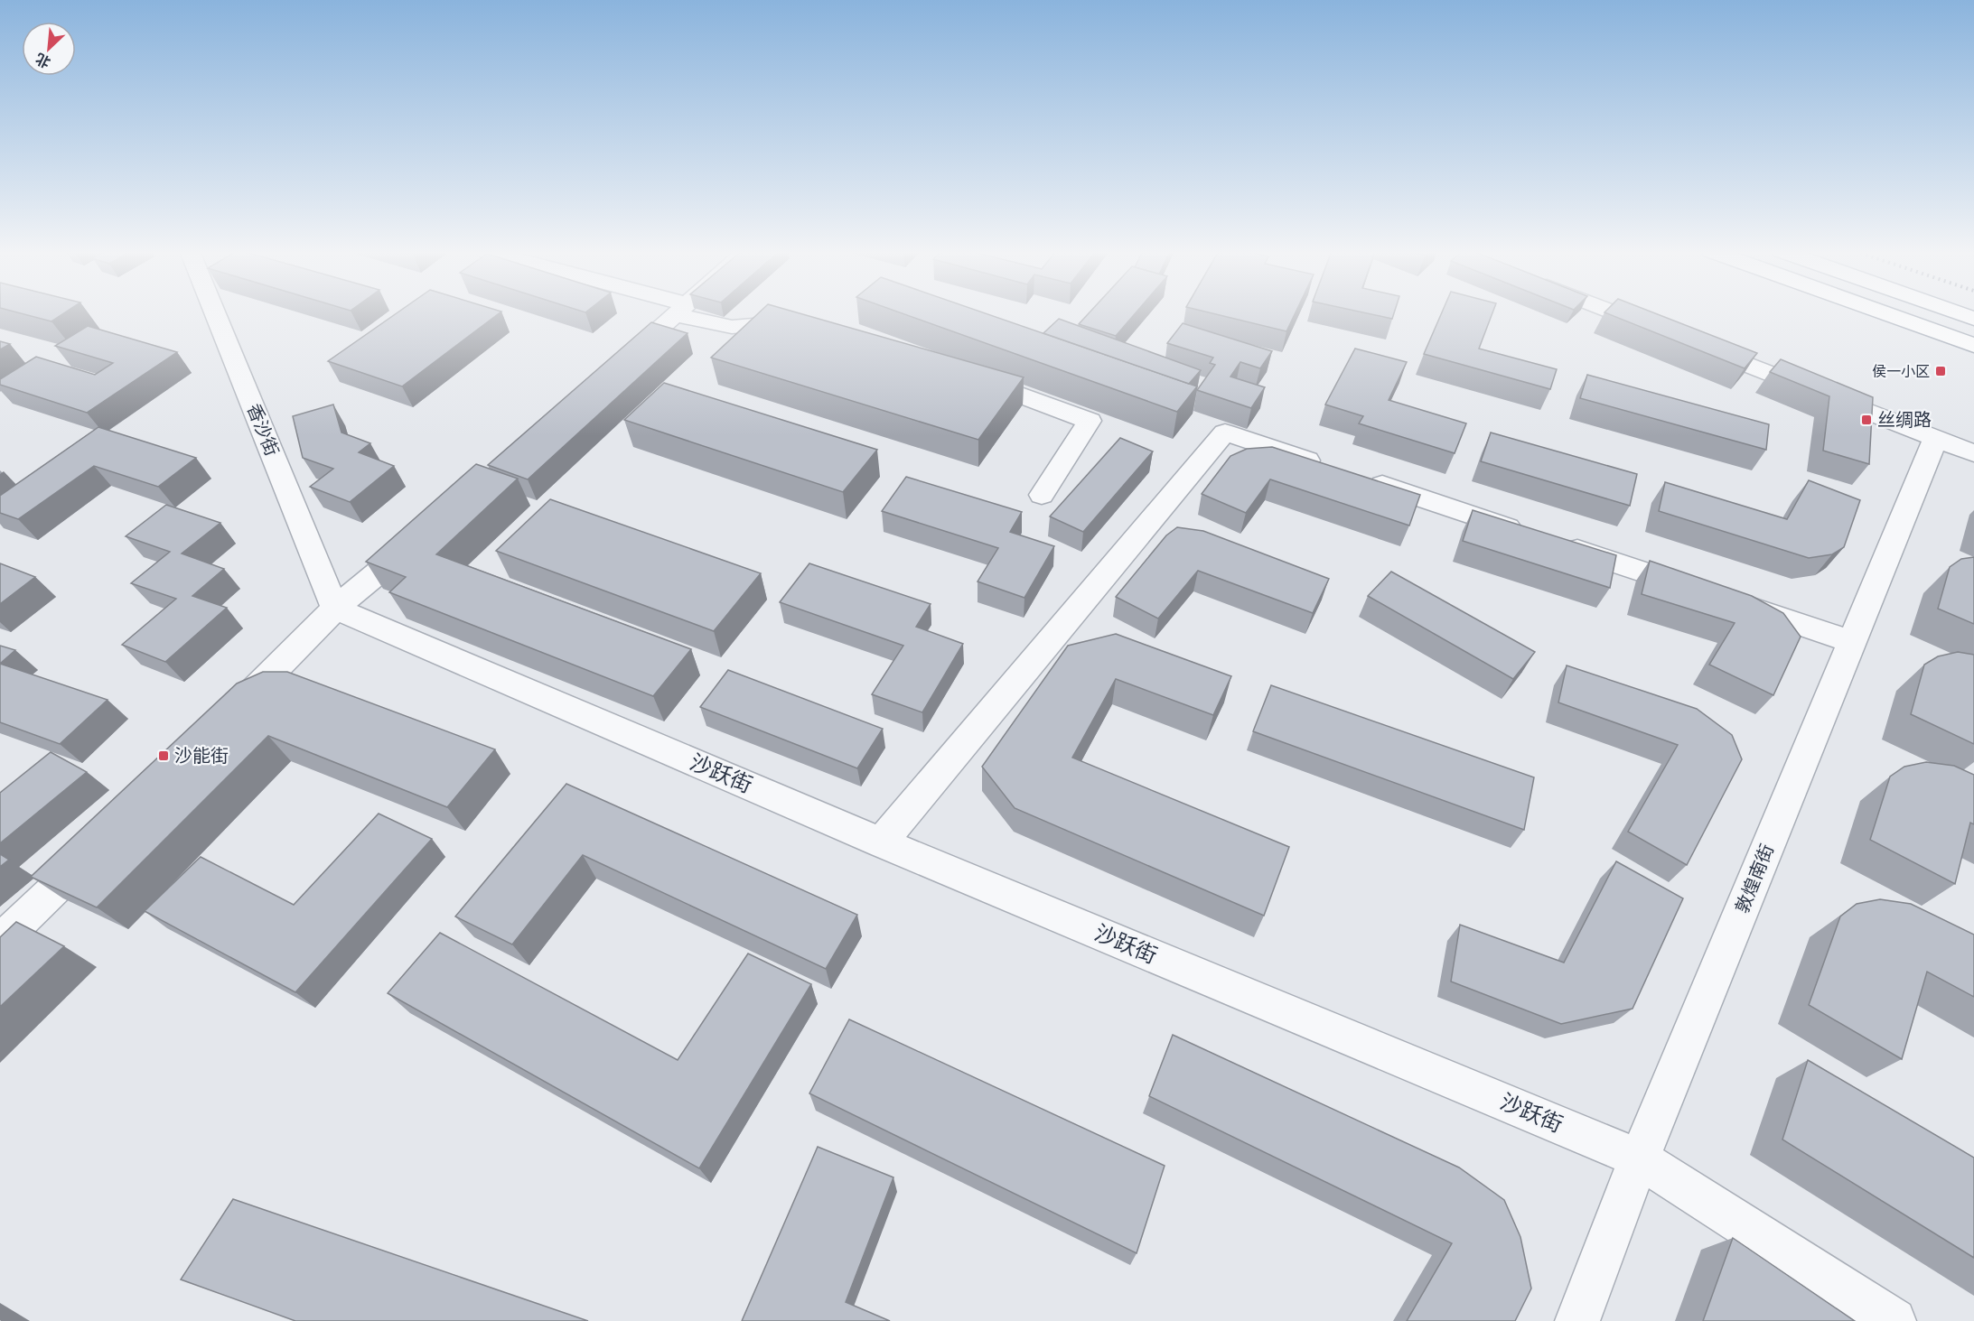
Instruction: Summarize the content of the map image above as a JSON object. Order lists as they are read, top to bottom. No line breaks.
{"streets":{"street":["香沙街","沙跃街","敦煌南街"]},"crossings":[["香沙街","沙跃街"],["沙跃街","敦煌南街"]],"places":{"transit":["侯一小区","丝绸路","沙能街"]},"north":"bottom left"}
